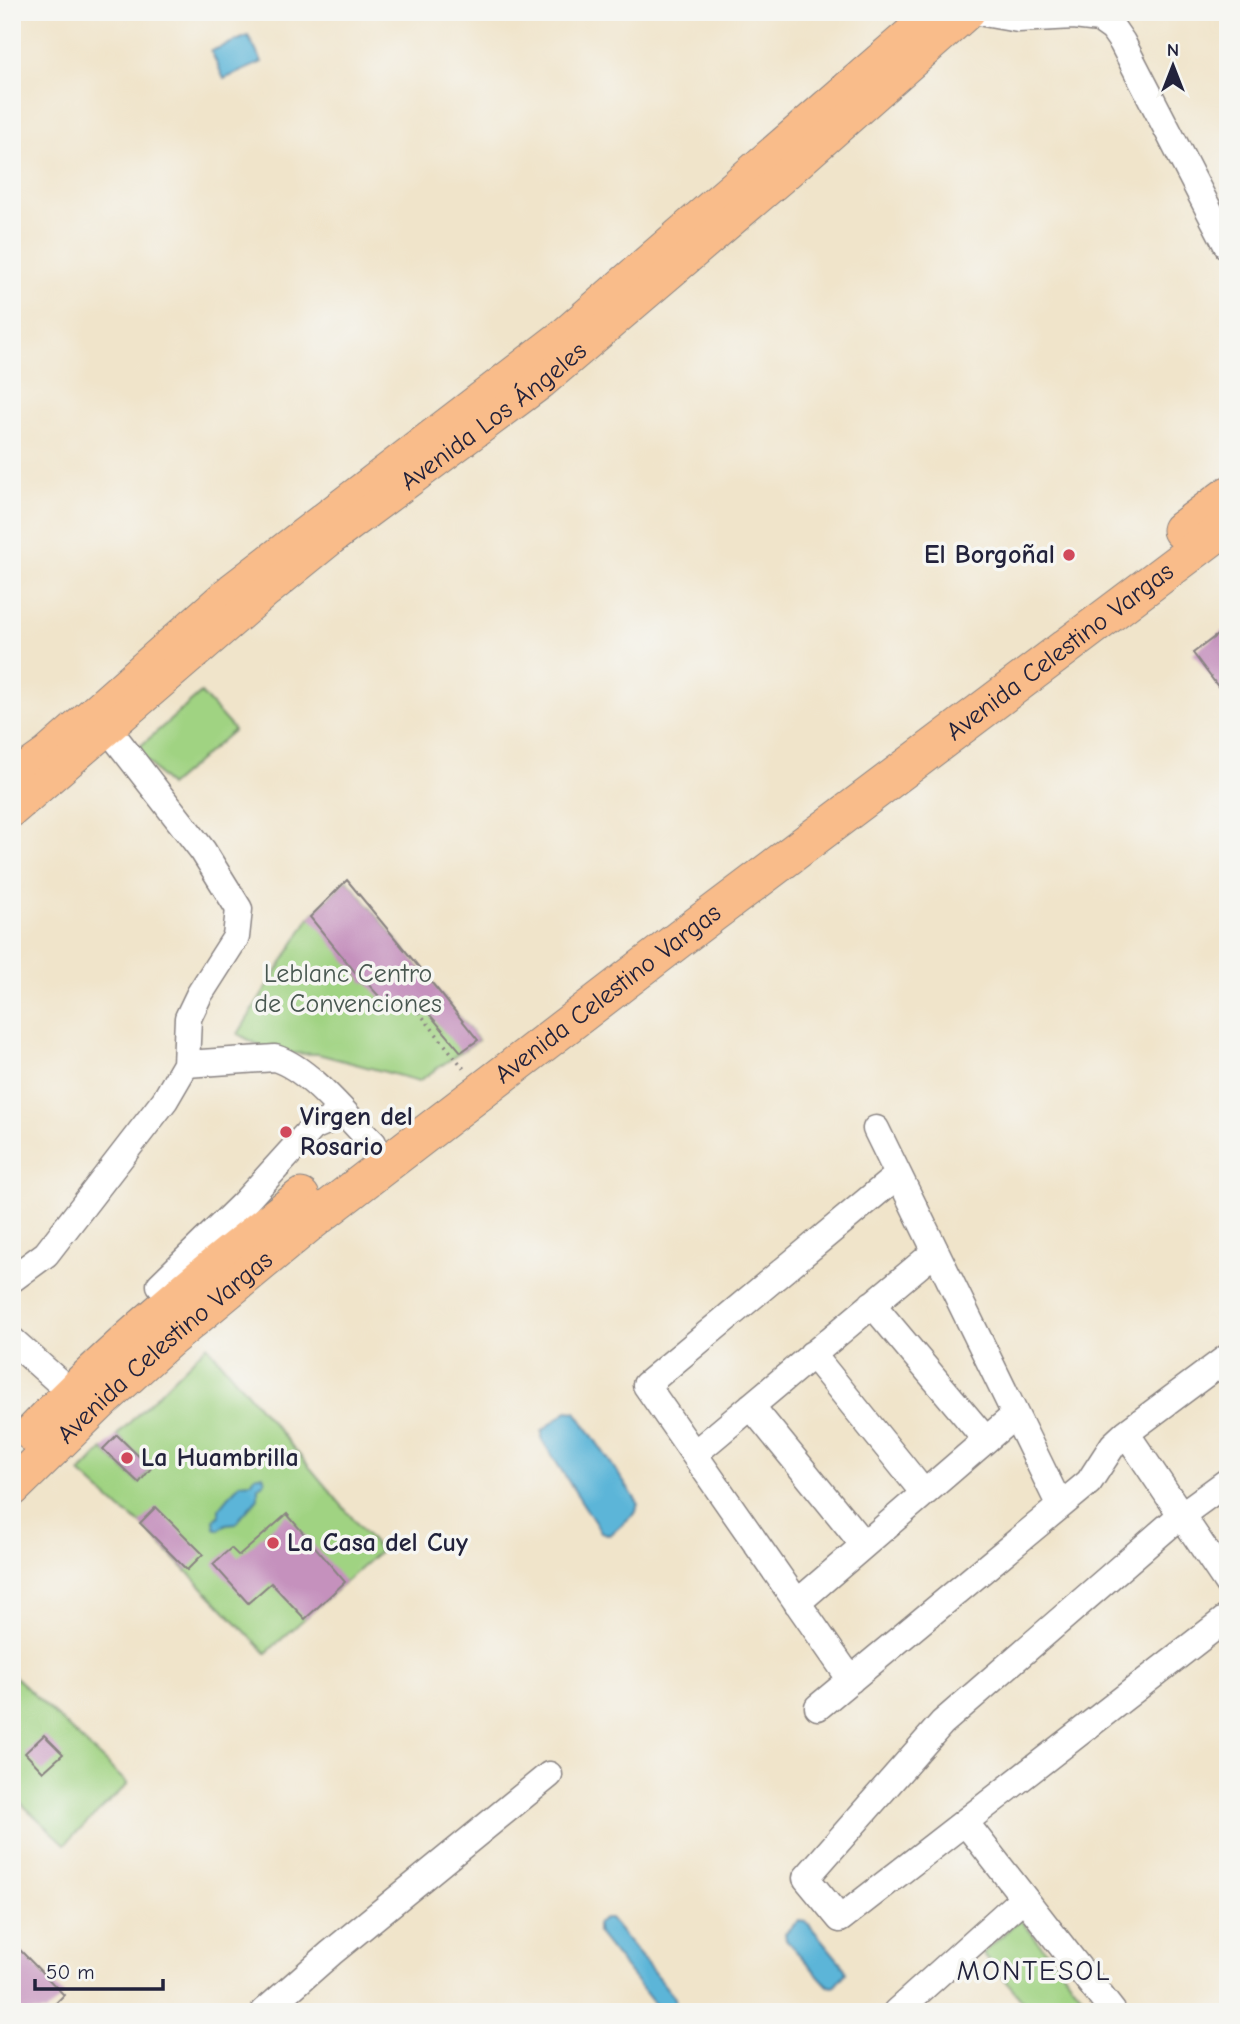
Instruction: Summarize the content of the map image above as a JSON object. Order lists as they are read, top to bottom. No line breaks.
{"streets":{"highway":["Avenida Celestino Vargas"],"main road":["Avenida Los Ángeles"]},"districts":["MONTESOL"],"parks":["Leblanc Centro de Convenciones"],"places":["El Borgoñal","Virgen del Rosario","La Huambrilla","La Casa del Cuy"],"scale_bar":"50 m","north":"top"}
